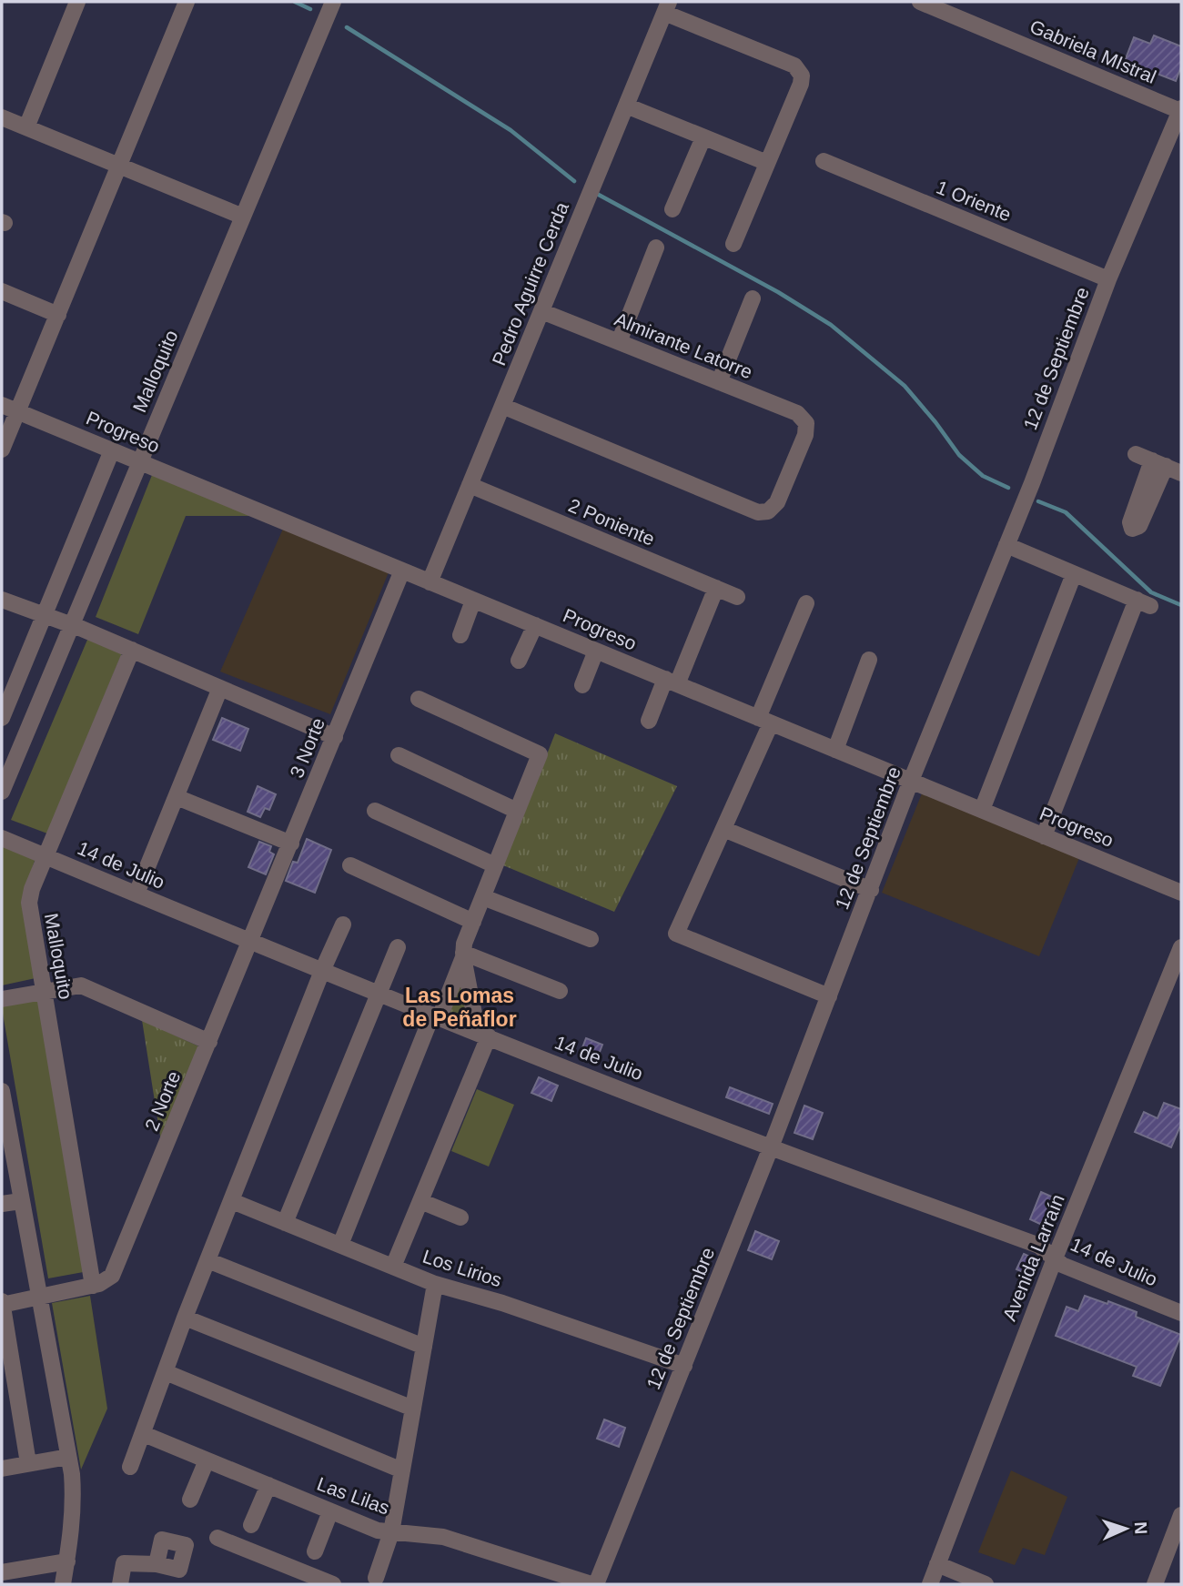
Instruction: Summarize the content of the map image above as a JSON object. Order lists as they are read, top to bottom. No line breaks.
{"streets":{"street":["Gabriela MIstral","1 Oriente","Pedro Aguirre Cerda","Almirante Latorre","12 de Septiembre","Malloquito","Progreso","2 Poniente","3 Norte","14 de Julio","2 Norte","Avenida Larraín","Los Lirios","Las Lilas"]},"crossings":[["Gabriela MIstral","12 de Septiembre"],["1 Oriente","12 de Septiembre"],["Pedro Aguirre Cerda","Almirante Latorre"],["Pedro Aguirre Cerda","Progreso"],["Pedro Aguirre Cerda","2 Poniente"],["12 de Septiembre","Progreso"],["12 de Septiembre","14 de Julio"],["12 de Septiembre","Los Lirios"],["Malloquito","Progreso"],["Malloquito","14 de Julio"],["Malloquito","2 Norte"],["Progreso","3 Norte"],["3 Norte","14 de Julio"],["3 Norte","2 Norte"],["14 de Julio","2 Norte"],["14 de Julio","Avenida Larraín"]],"districts":["Las Lomas de Peñaflor"],"north":"right"}
